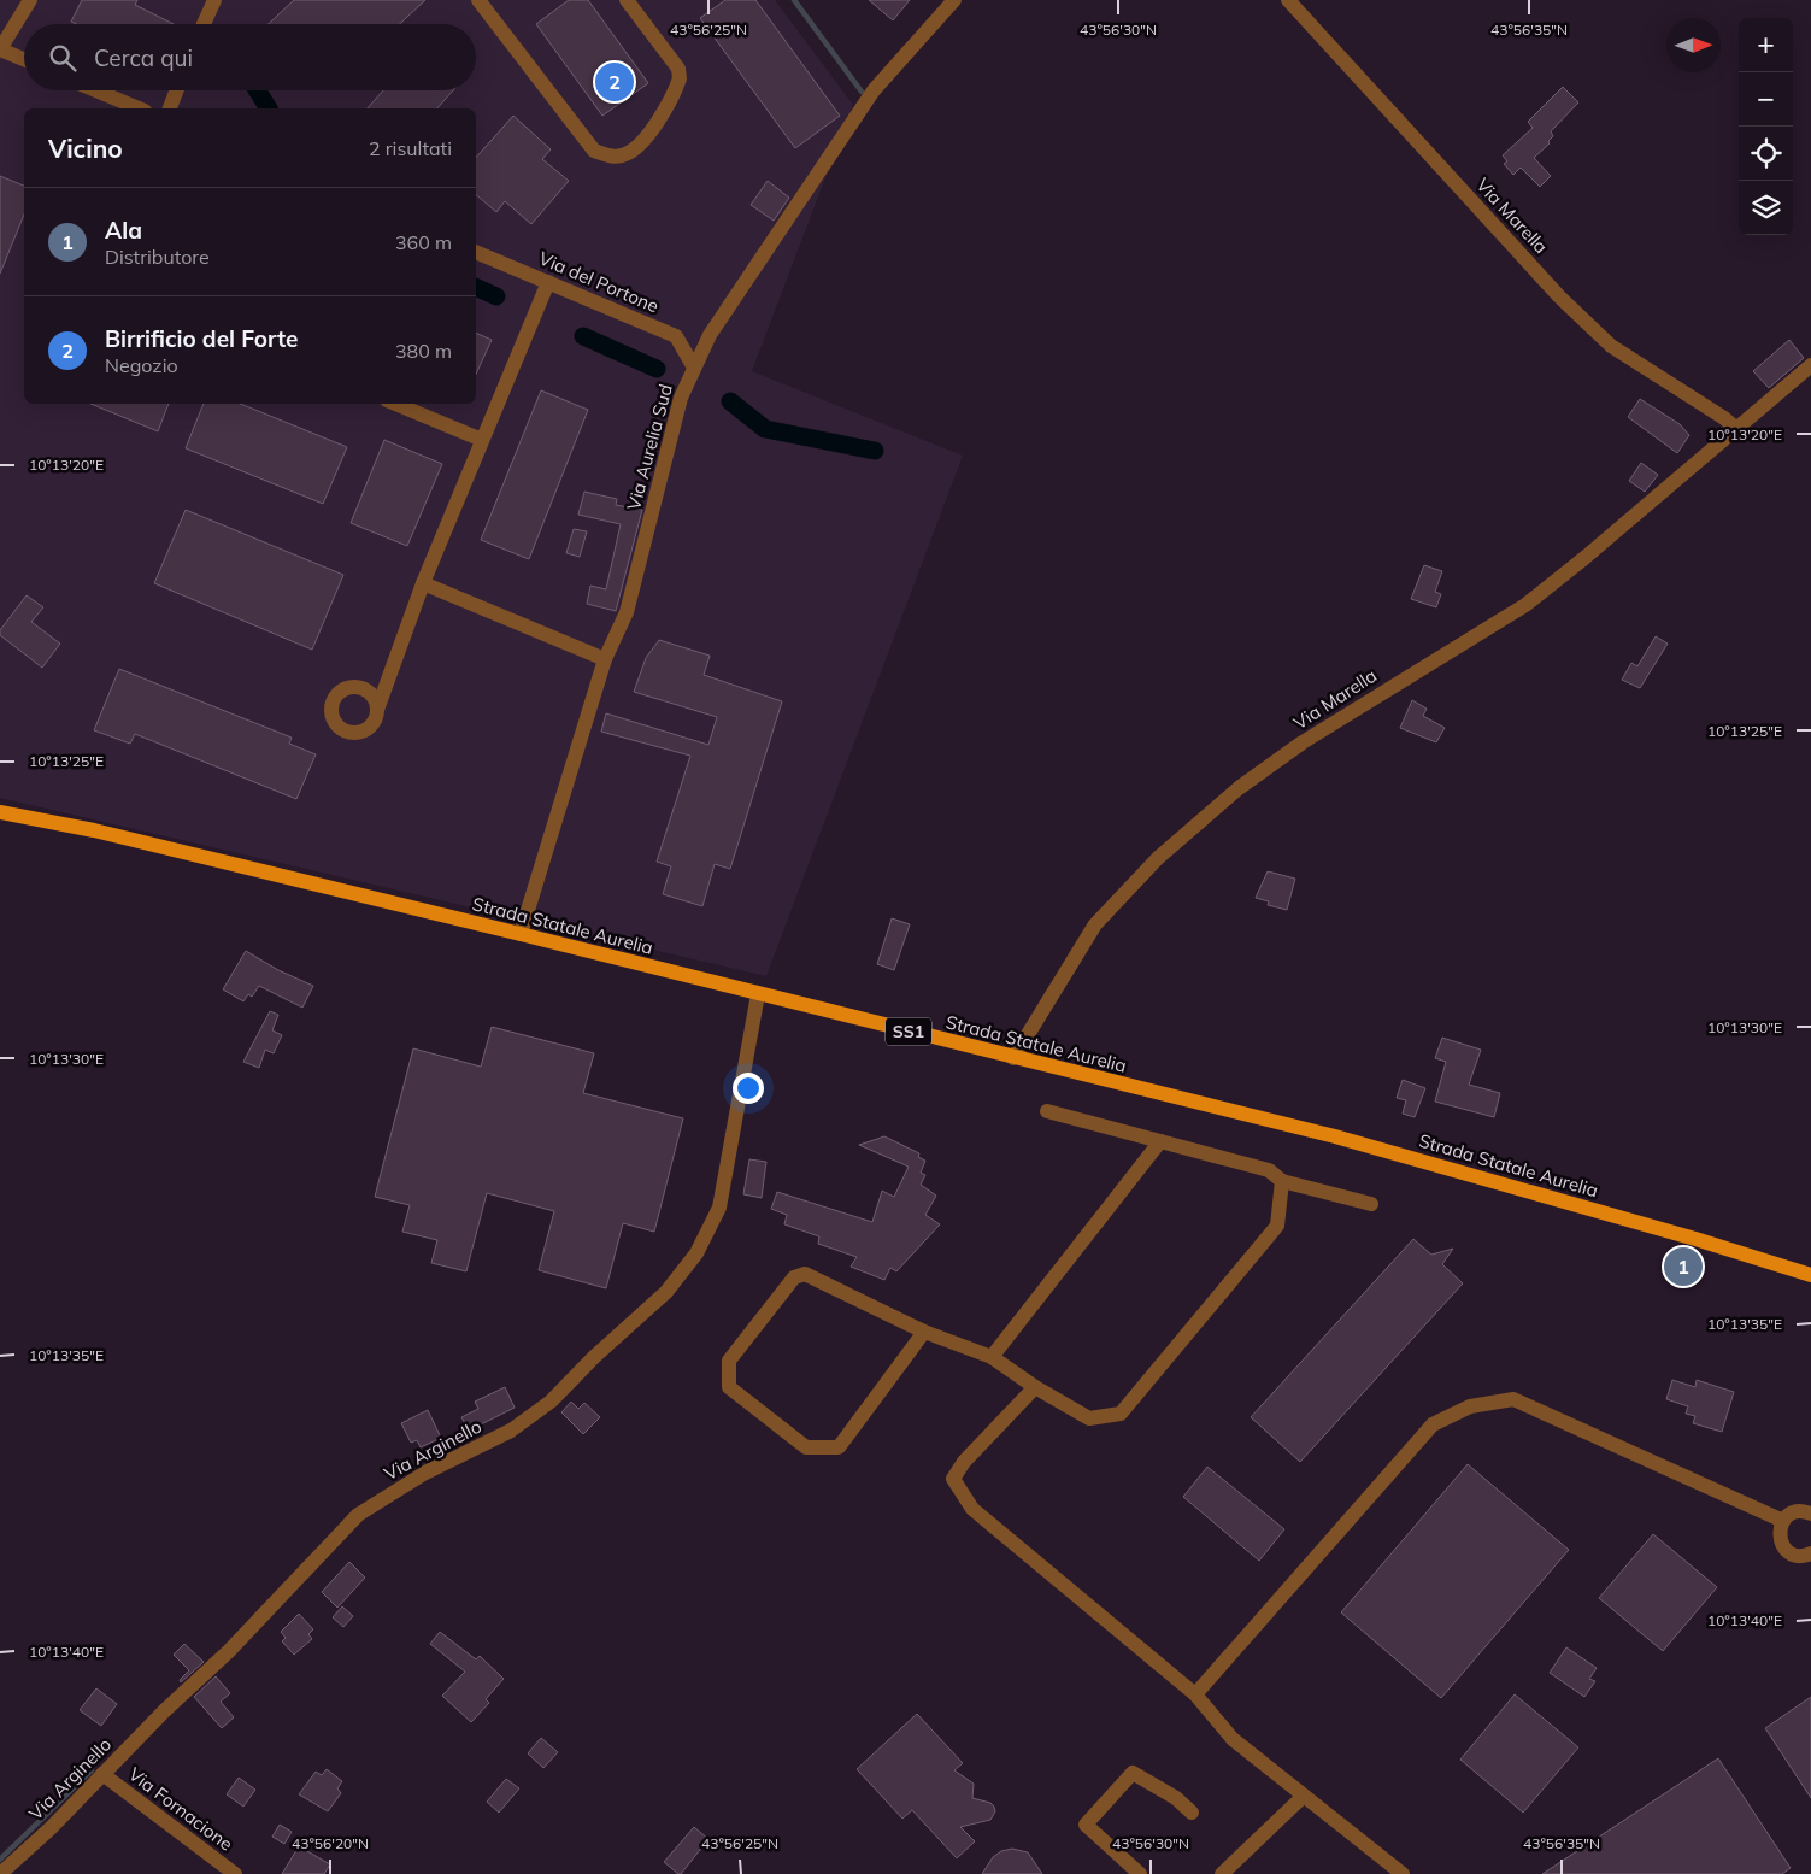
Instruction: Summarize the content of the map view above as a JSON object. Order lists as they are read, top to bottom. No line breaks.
{"streets":{"main road":["Strada Statale Aurelia","SS1"],"street":["Via Marella","Via del Portone","Via Aurelia Sud","Via Arginello","Via Fornacione"]},"crossings":[["Via Marella","Strada Statale Aurelia"],["Via del Portone","Via Aurelia Sud"],["Via Aurelia Sud","Strada Statale Aurelia"],["Strada Statale Aurelia","Via Arginello"],["Via Arginello","Via Fornacione"]],"north":"right","page":{"map_buttons":["+","−"],"search":"Cerca qui","pins":["2","1"],"heading":["Vicino","2 risultati"],"list":[{"mark":"1","name":"Ala","note":"Distributore","value":"360 m"},{"mark":"2","name":"Birrificio del Forte","note":"Negozio","value":"380 m"}]},"coordinates":["43°56'25\"N","43°56'30\"N","43°56'35\"N","10°13'20\"E","10°13'25\"E","10°13'30\"E","10°13'35\"E","10°13'40\"E","43°56'20\"N"]}
